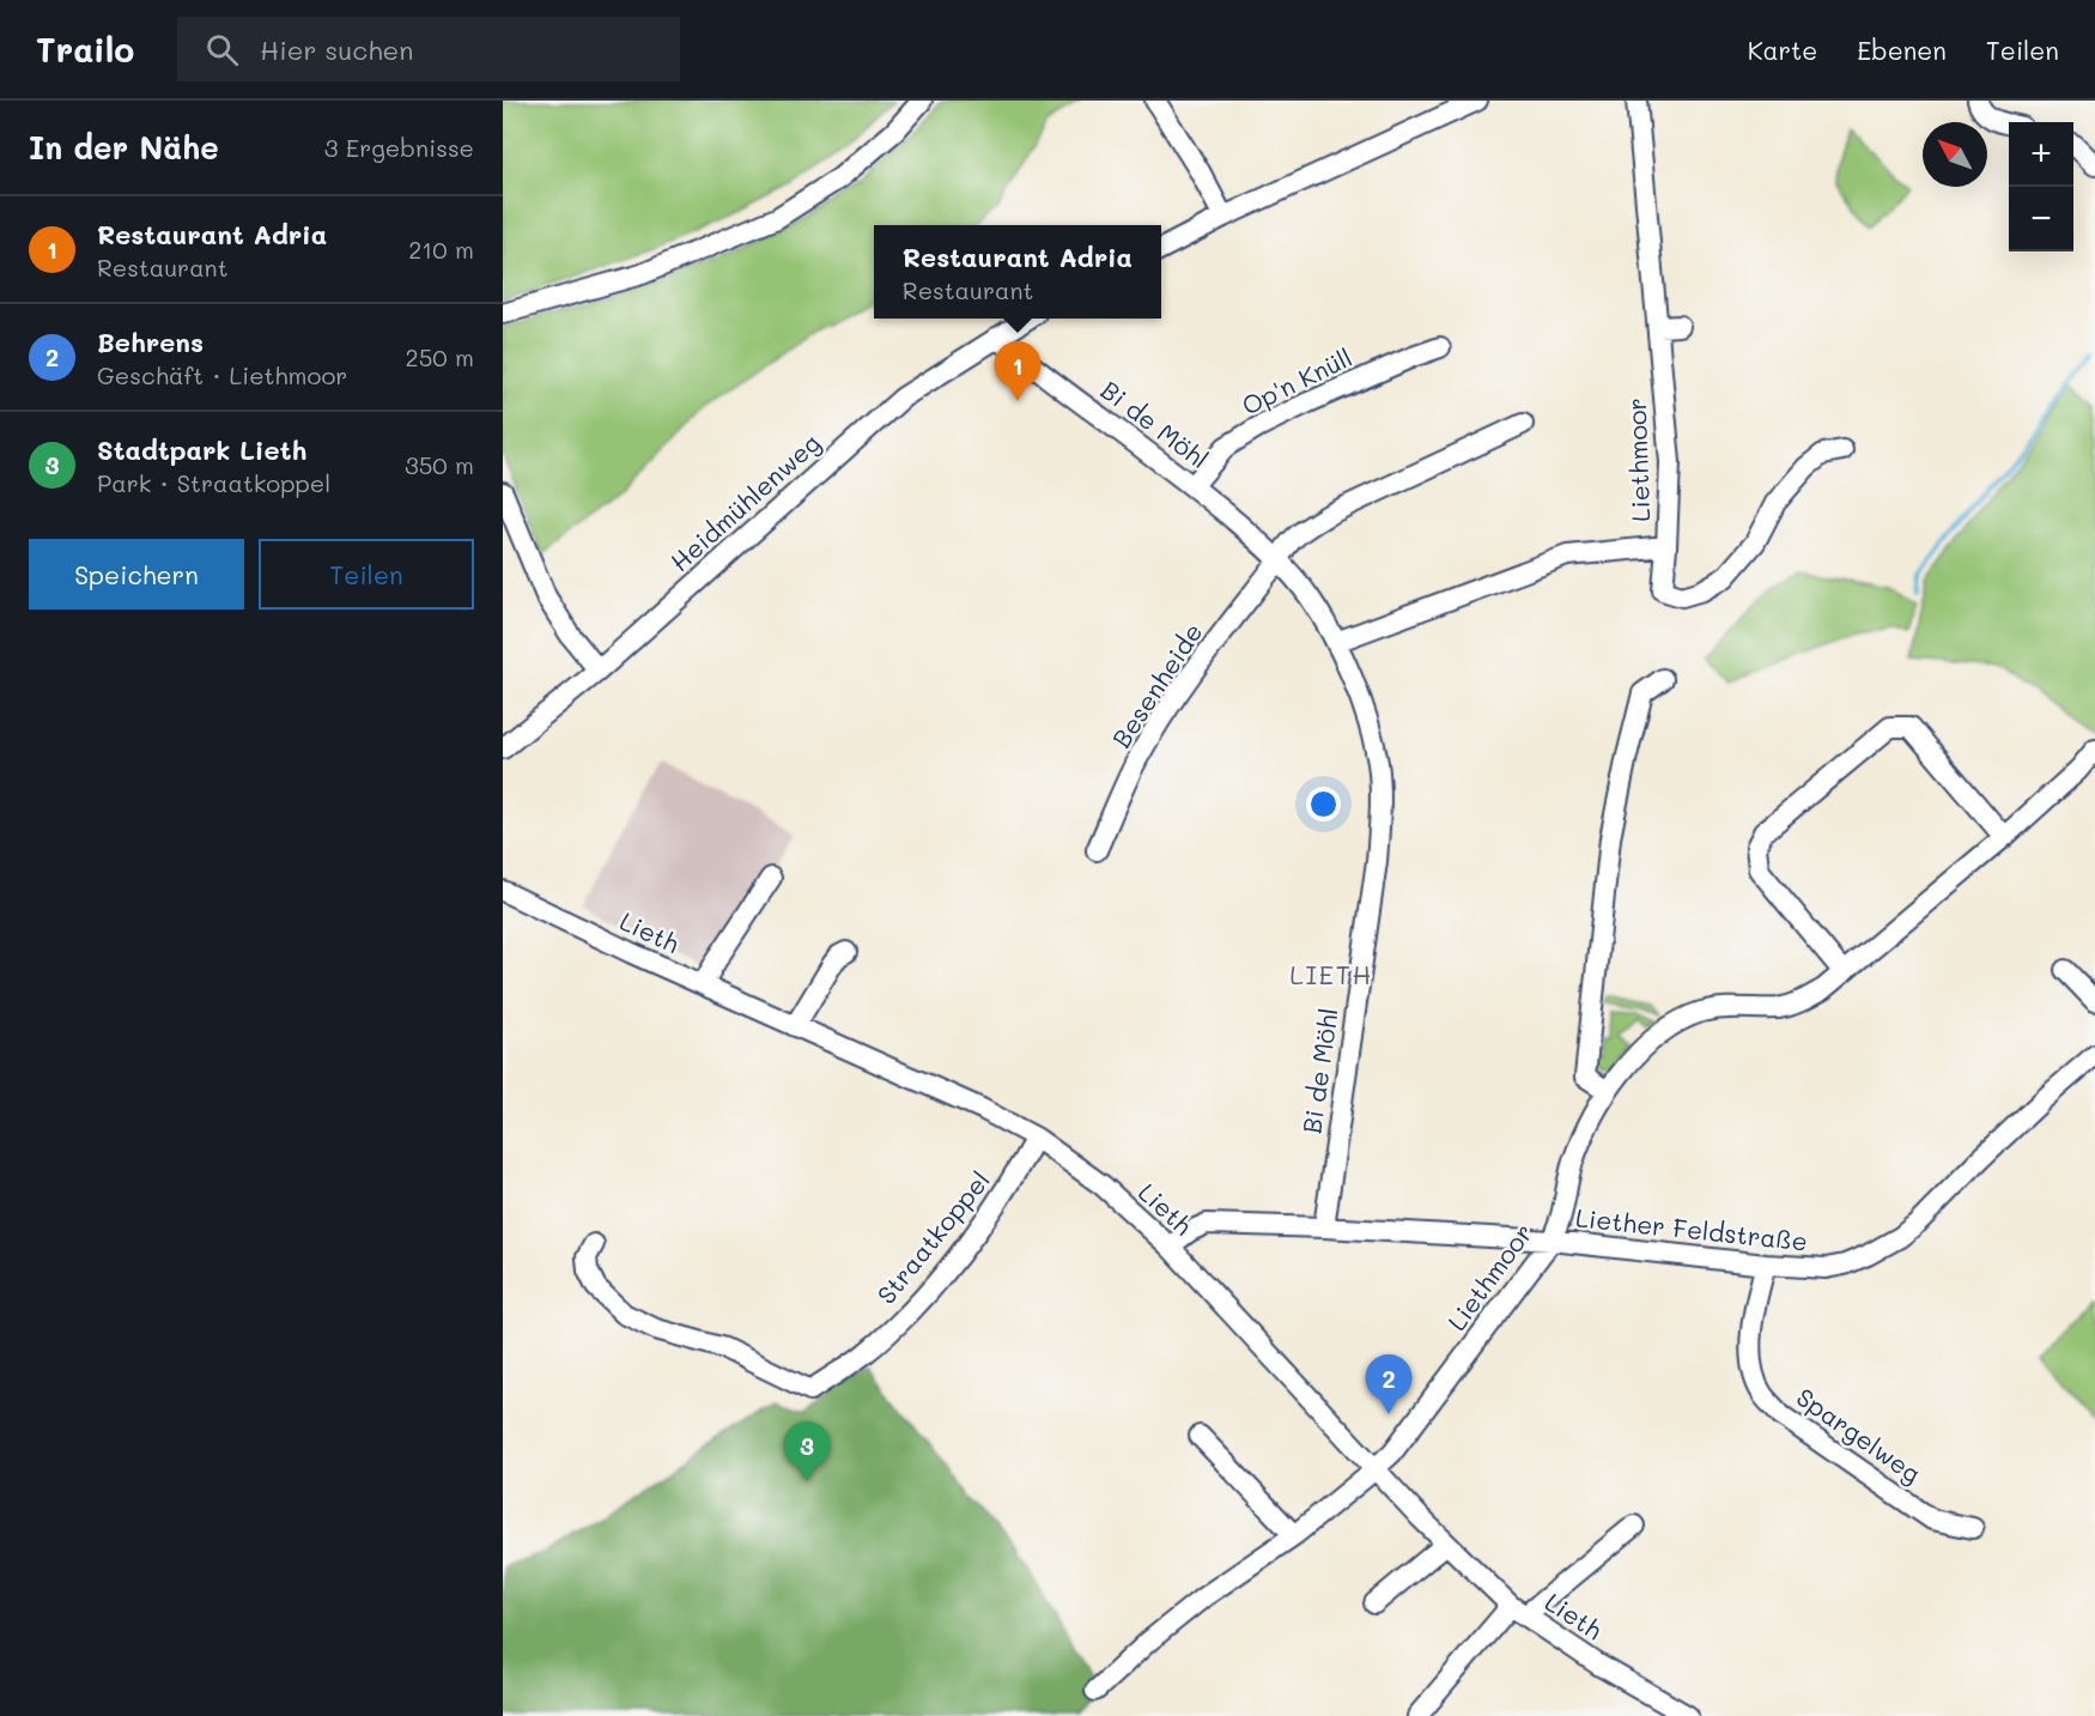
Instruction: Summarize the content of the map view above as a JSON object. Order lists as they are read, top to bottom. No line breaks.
{"streets":{"street":["Op'n Knüll","Bi de Möhl","Liethmoor","Heidmühlenweg","Besenheide","Lieth","Liether Feldstraße","Straatkoppel","Spargelweg"]},"crossings":[["Op'n Knüll","Bi de Möhl"],["Bi de Möhl","Heidmühlenweg"],["Bi de Möhl","Besenheide"],["Bi de Möhl","Liether Feldstraße"],["Liethmoor","Lieth"],["Liethmoor","Liether Feldstraße"],["Lieth","Liether Feldstraße"],["Lieth","Straatkoppel"],["Liether Feldstraße","Spargelweg"]],"districts":["LIETH"],"north":"top left","page":{"header":"Trailo","search":"Hier suchen","nav":["Karte","Ebenen","Teilen"],"heading":["In der Nähe","3 Ergebnisse"],"map_buttons":["+","−"],"list":[{"mark":"1","name":"Restaurant Adria","note":"Restaurant","value":"210 m"},{"mark":"2","name":"Behrens","note":"Geschäft · Liethmoor","value":"250 m"},{"mark":"3","name":"Stadtpark Lieth","note":"Park · Straatkoppel","value":"350 m"}],"popup":["Restaurant Adria","Restaurant"],"pins":["1","2","3"],"buttons":["Speichern","Teilen"]}}
